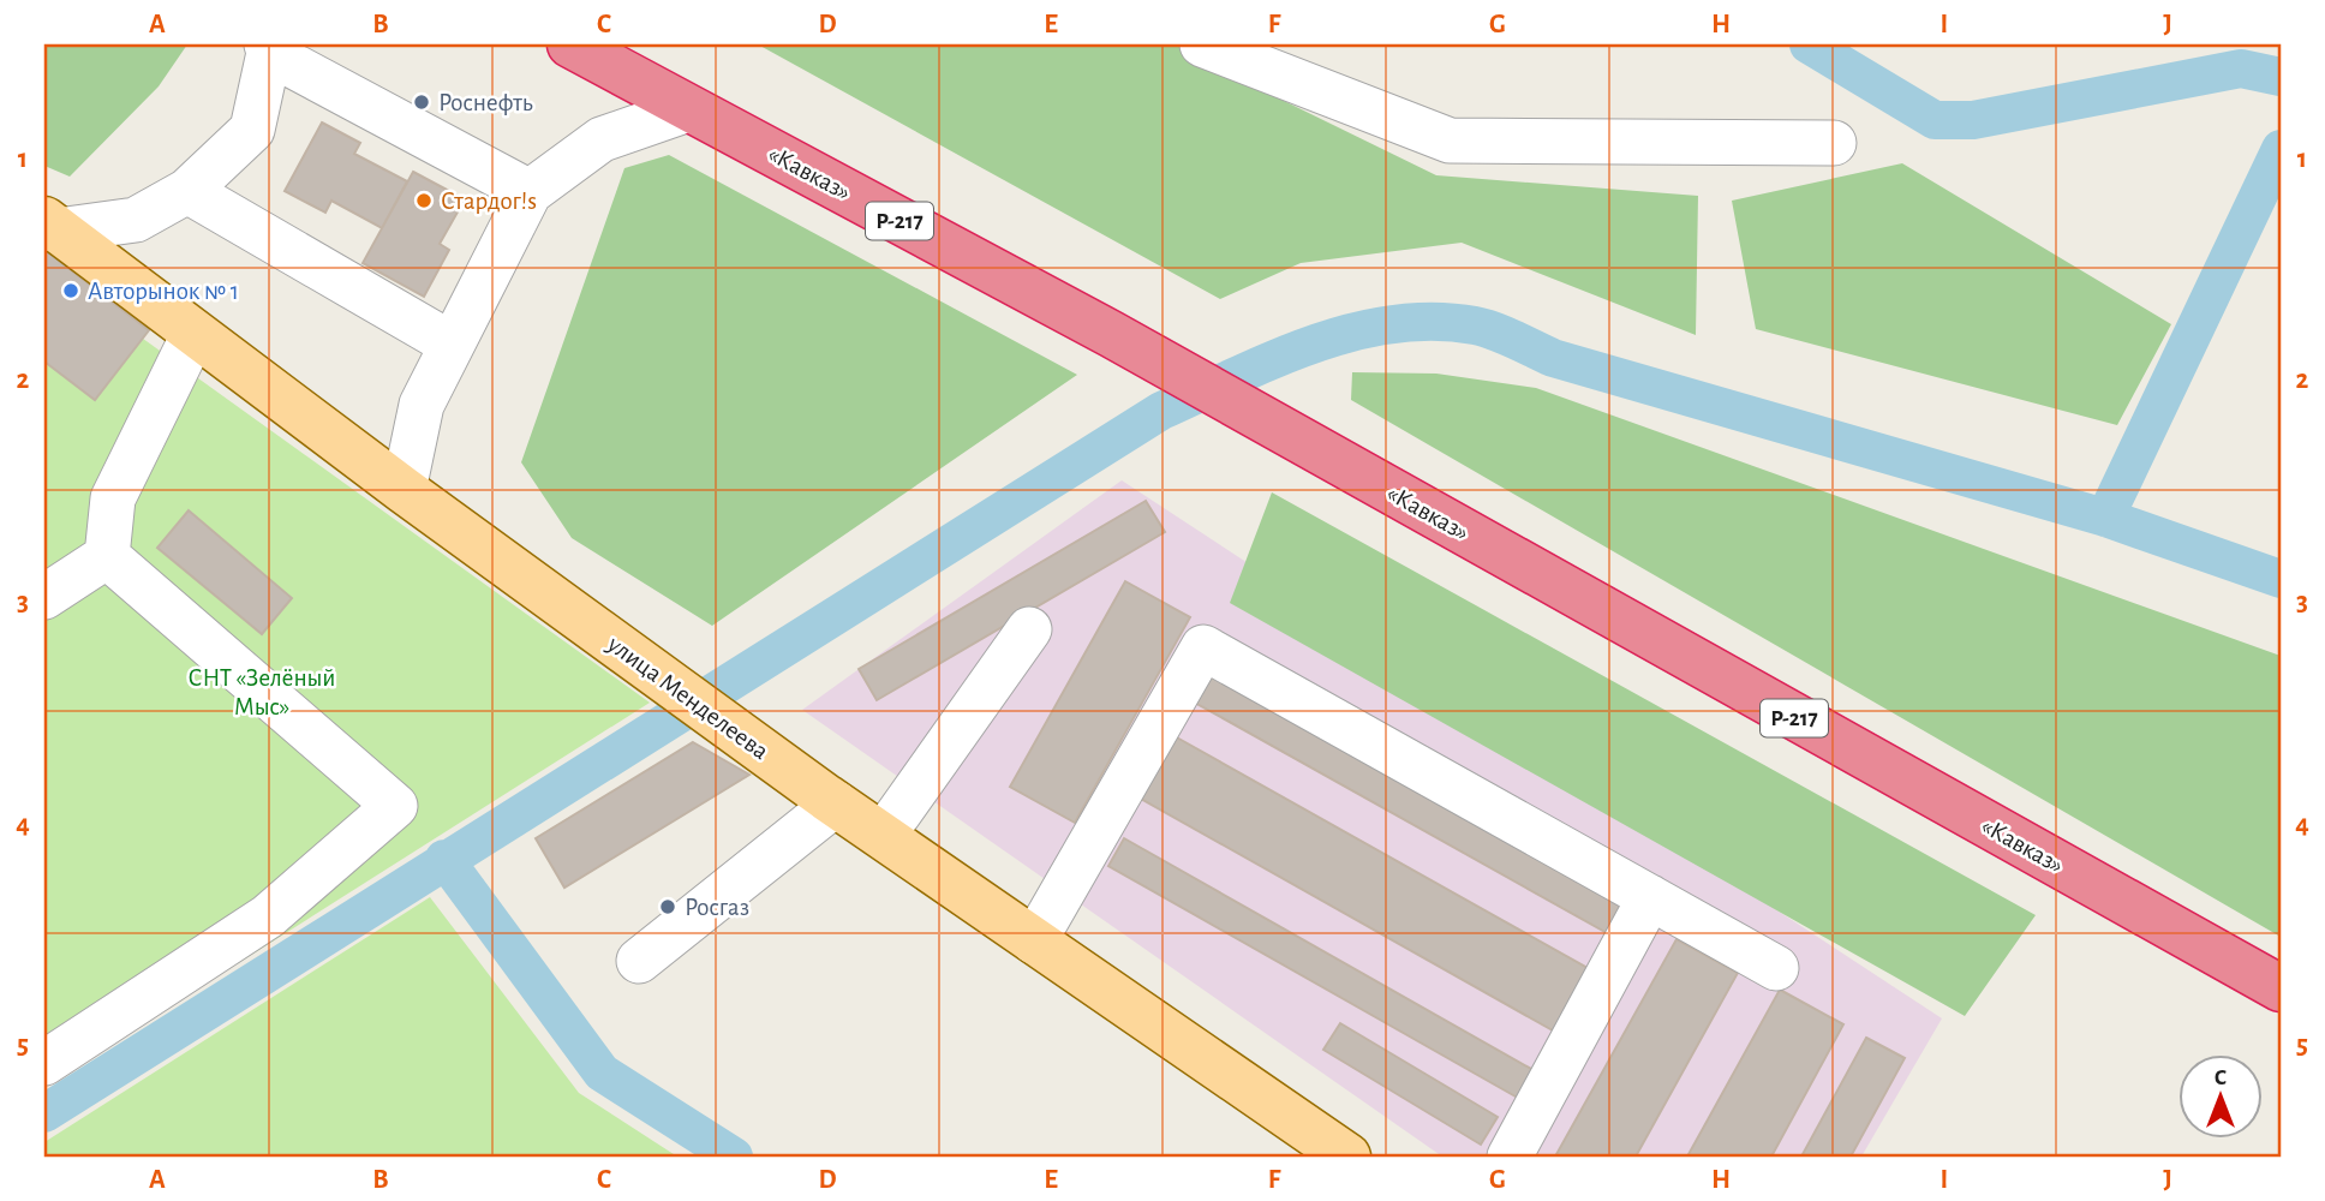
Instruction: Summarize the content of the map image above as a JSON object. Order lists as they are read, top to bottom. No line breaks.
{"streets":{"highway":["«Кавказ»","Р-217"],"main road":["улица Менделеева"]},"parks":["СНТ «Зелёный Мыс»"],"places":["Роснефть","Стардог!s","Авторынок № 1","Росгаз"],"north":"top","grid":{"columns":["A","B","C","D","E","F","G","H","I","J"],"rows":["1","2","3","4","5"]}}
